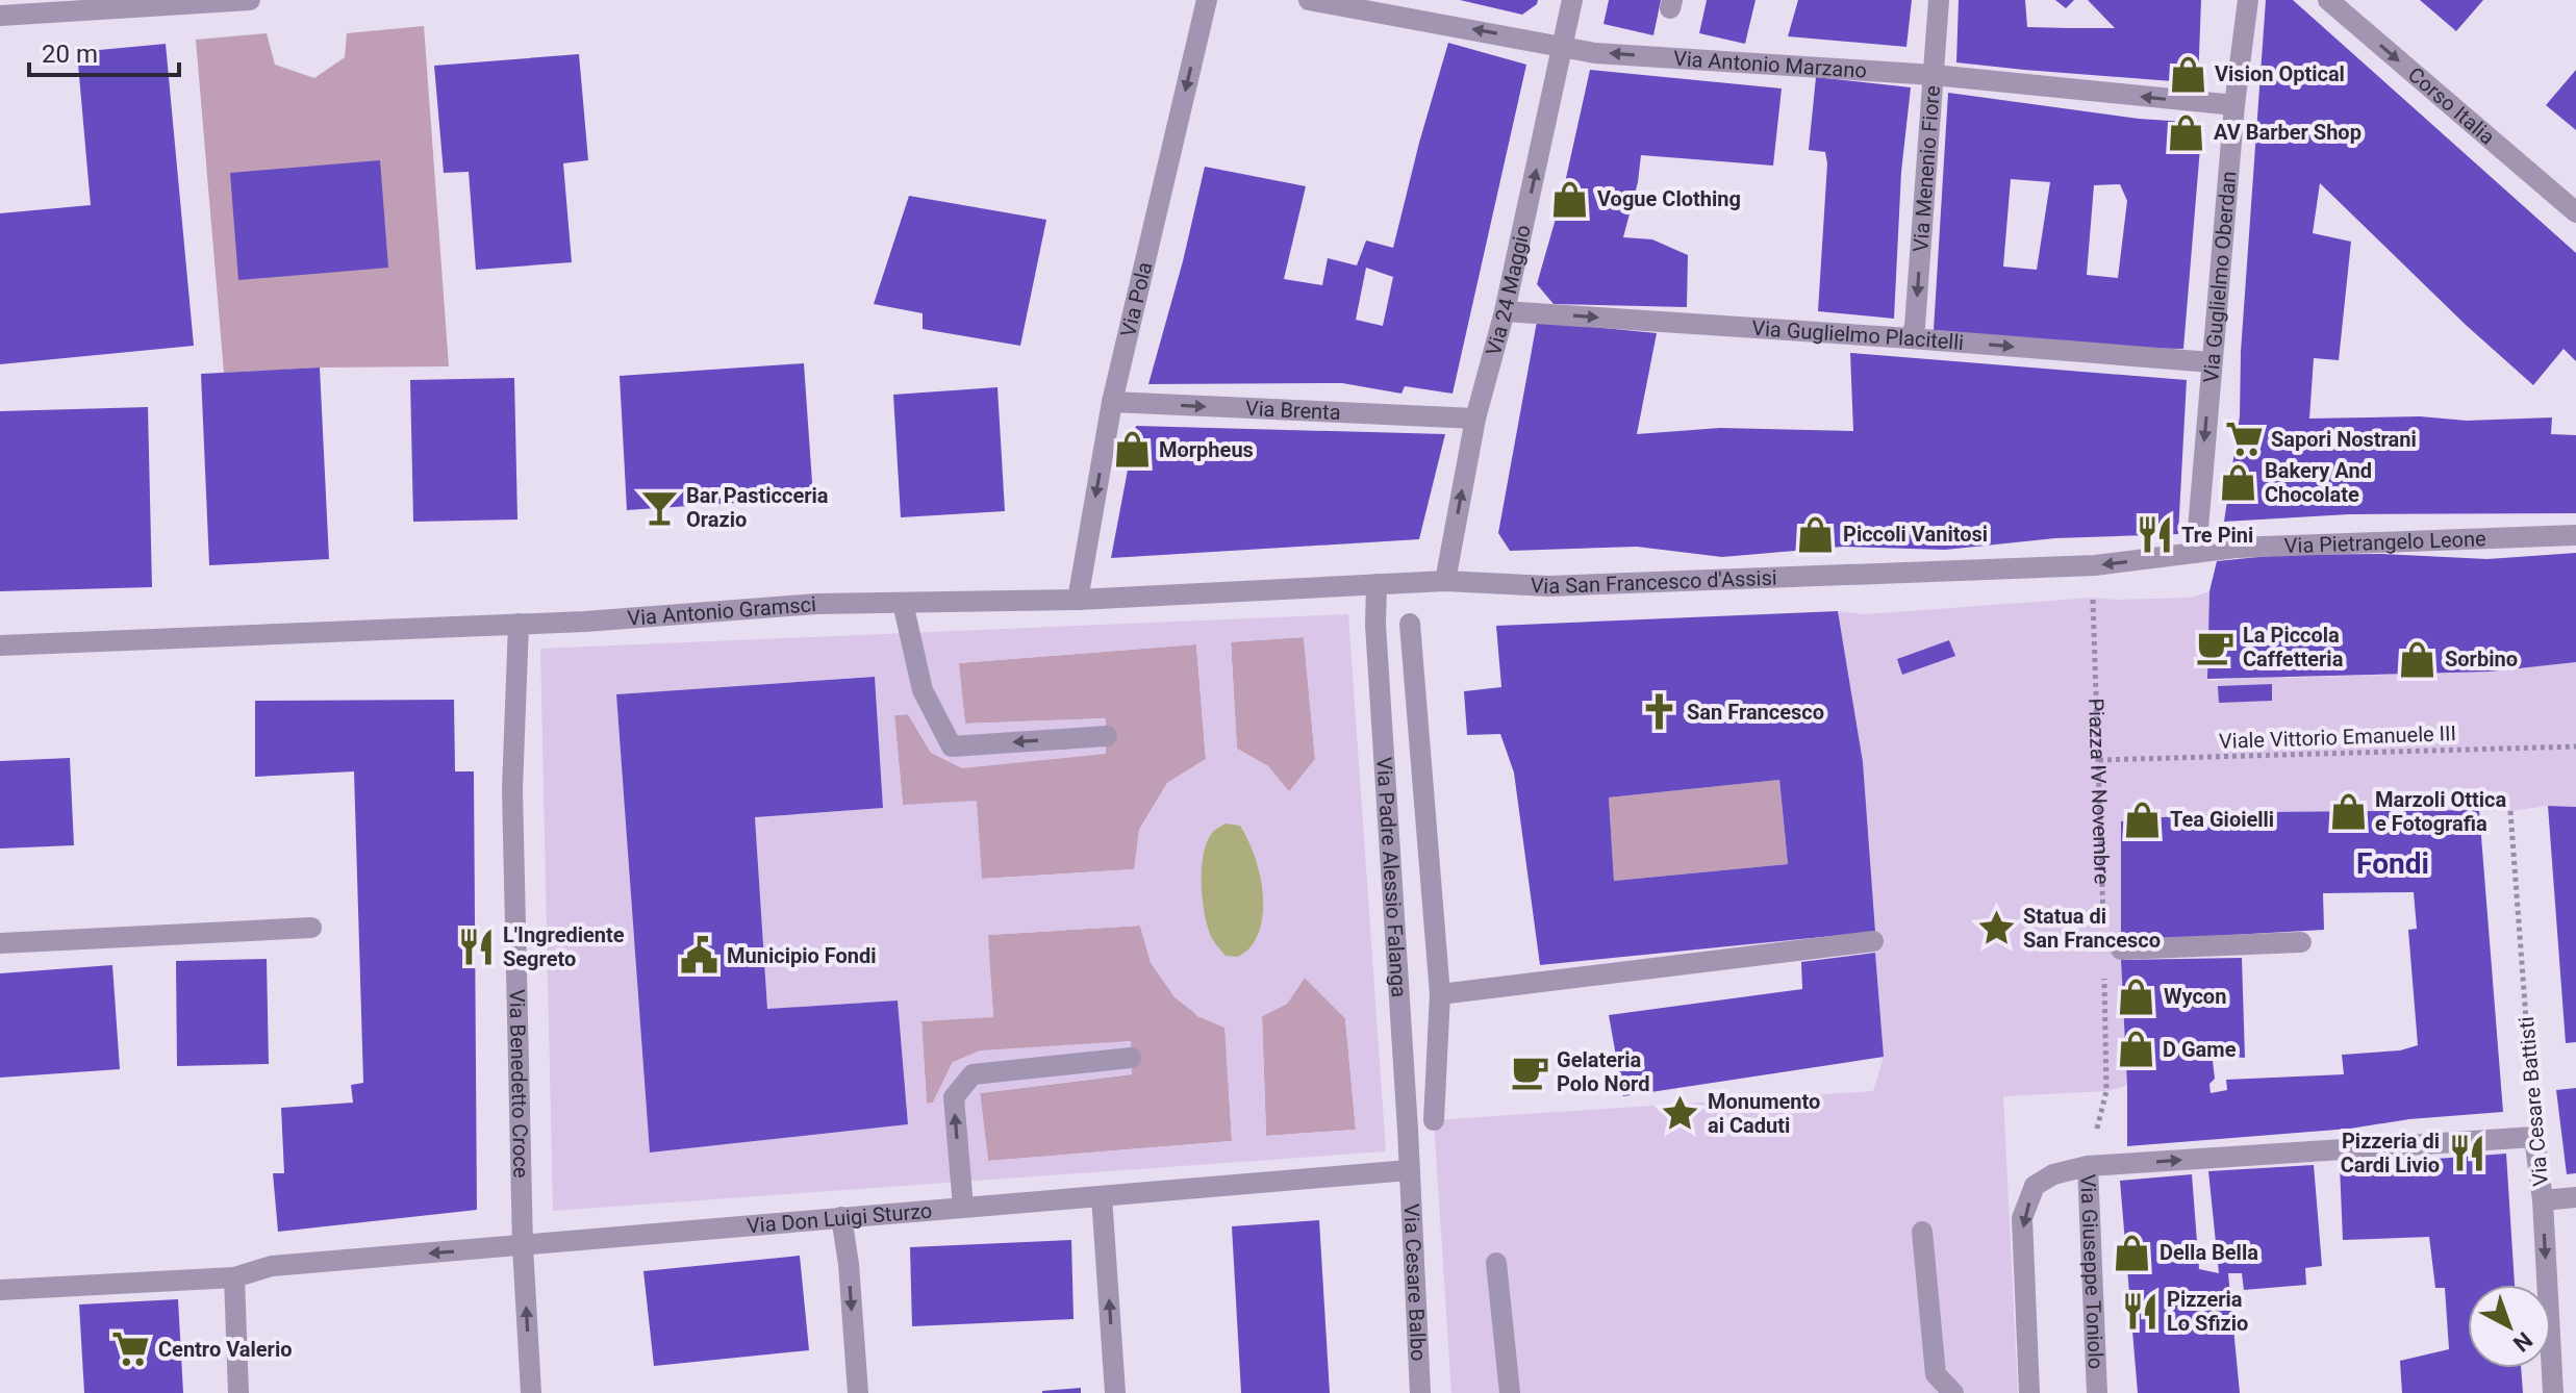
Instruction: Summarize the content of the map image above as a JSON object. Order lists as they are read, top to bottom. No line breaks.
{"streets":{"street":["Via Antonio Marzano","Corso Italia","Via Menenio Fiore","Via Guglielmo Oberdan","Via 24 Maggio","Via Pola","Via Guglielmo Placitelli","Via Brenta","Via Pietrangelo Leone","Via San Francesco d'Assisi","Via Antonio Gramsci","Via Padre Alessio Falanga","Via Benedetto Croce","Via Cesare Battisti","Via Don Luigi Sturzo","Via Giuseppe Toniolo","Via Cesare Balbo"],"path":["Viale Vittorio Emanuele III","Piazza IV Novembre"]},"crossings":[["Via Antonio Marzano","Via Menenio Fiore"],["Via Antonio Marzano","Via Guglielmo Oberdan"],["Via Antonio Marzano","Via 24 Maggio"],["Via Menenio Fiore","Via Guglielmo Placitelli"],["Via Guglielmo Oberdan","Via Guglielmo Placitelli"],["Via Guglielmo Oberdan","Via Pietrangelo Leone"],["Via 24 Maggio","Via Guglielmo Placitelli"],["Via 24 Maggio","Via Brenta"],["Via 24 Maggio","Via San Francesco d'Assisi"],["Via 24 Maggio","Via Antonio Gramsci"],["Via Pola","Via Brenta"],["Via Pola","Via Antonio Gramsci"],["Via San Francesco d'Assisi","Via Antonio Gramsci"],["Via San Francesco d'Assisi","Piazza IV Novembre"],["Via Antonio Gramsci","Via Padre Alessio Falanga"],["Via Antonio Gramsci","Via Benedetto Croce"],["Viale Vittorio Emanuele III","Piazza IV Novembre"],["Via Padre Alessio Falanga","Via Don Luigi Sturzo"],["Via Padre Alessio Falanga","Via Cesare Balbo"],["Via Benedetto Croce","Via Don Luigi Sturzo"],["Via Don Luigi Sturzo","Via Cesare Balbo"]],"one_way":["Via Antonio Marzano","Corso Italia","Via Menenio Fiore","Via 24 Maggio","Via Pola","Via Guglielmo Placitelli","Via Brenta"],"districts":["Fondi"],"places":{"shop":["Vision Optical","AV Barber Shop","Vogue Clothing","Morpheus","Bakery And Chocolate","Piccoli Vanitosi","Sorbino","Marzoli Ottica e Fotografia","Tea Gioielli","Wycon","D Game","Della Bella"],"supermarket":["Sapori Nostrani","Centro Valerio"],"bar":["Bar Pasticceria Orazio"],"restaurant":["Tre Pini","L'Ingrediente Segreto","Pizzeria di Cardi Livio","Pizzeria Lo Sfizio"],"cafe":["La Piccola Caffetteria","Gelateria Polo Nord"],"church":["San Francesco"],"place":["Statua di San Francesco","Monumento ai Caduti"],"public building":["Municipio Fondi"]},"scale_bar":"20 m","north":"bottom right"}
